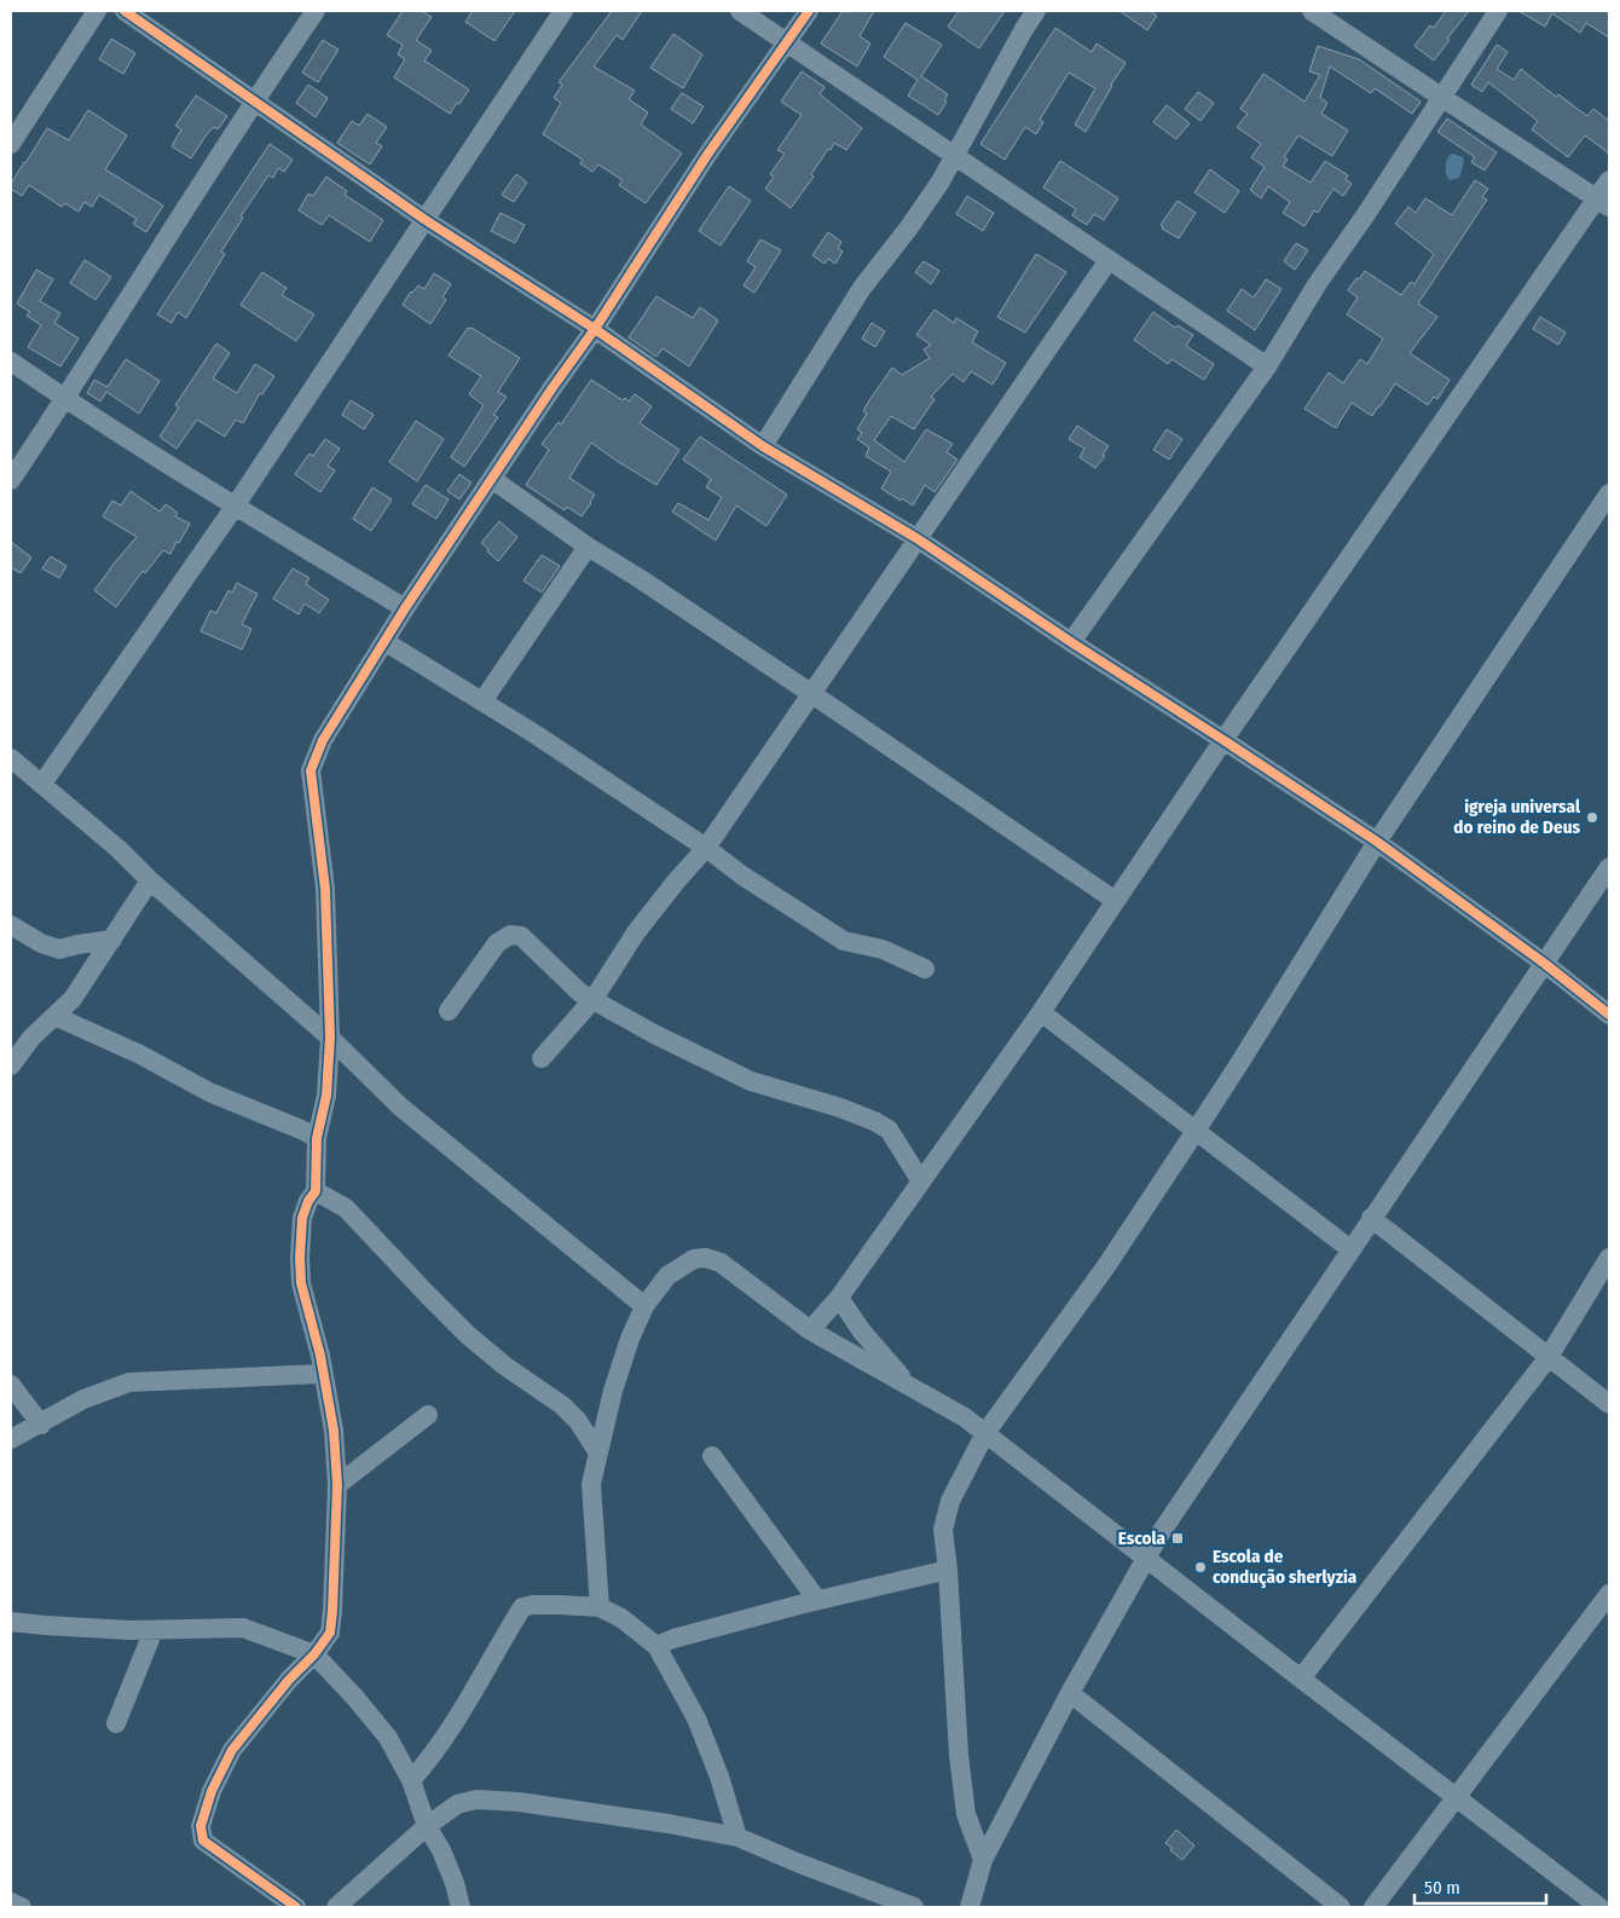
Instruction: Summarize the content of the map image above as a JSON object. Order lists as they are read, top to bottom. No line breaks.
{"places":{"other":["igreja universal do reino de Deus","Escola de condução sherlyzia"],"transit":["Escola"]},"scale_bar":"50 m"}
